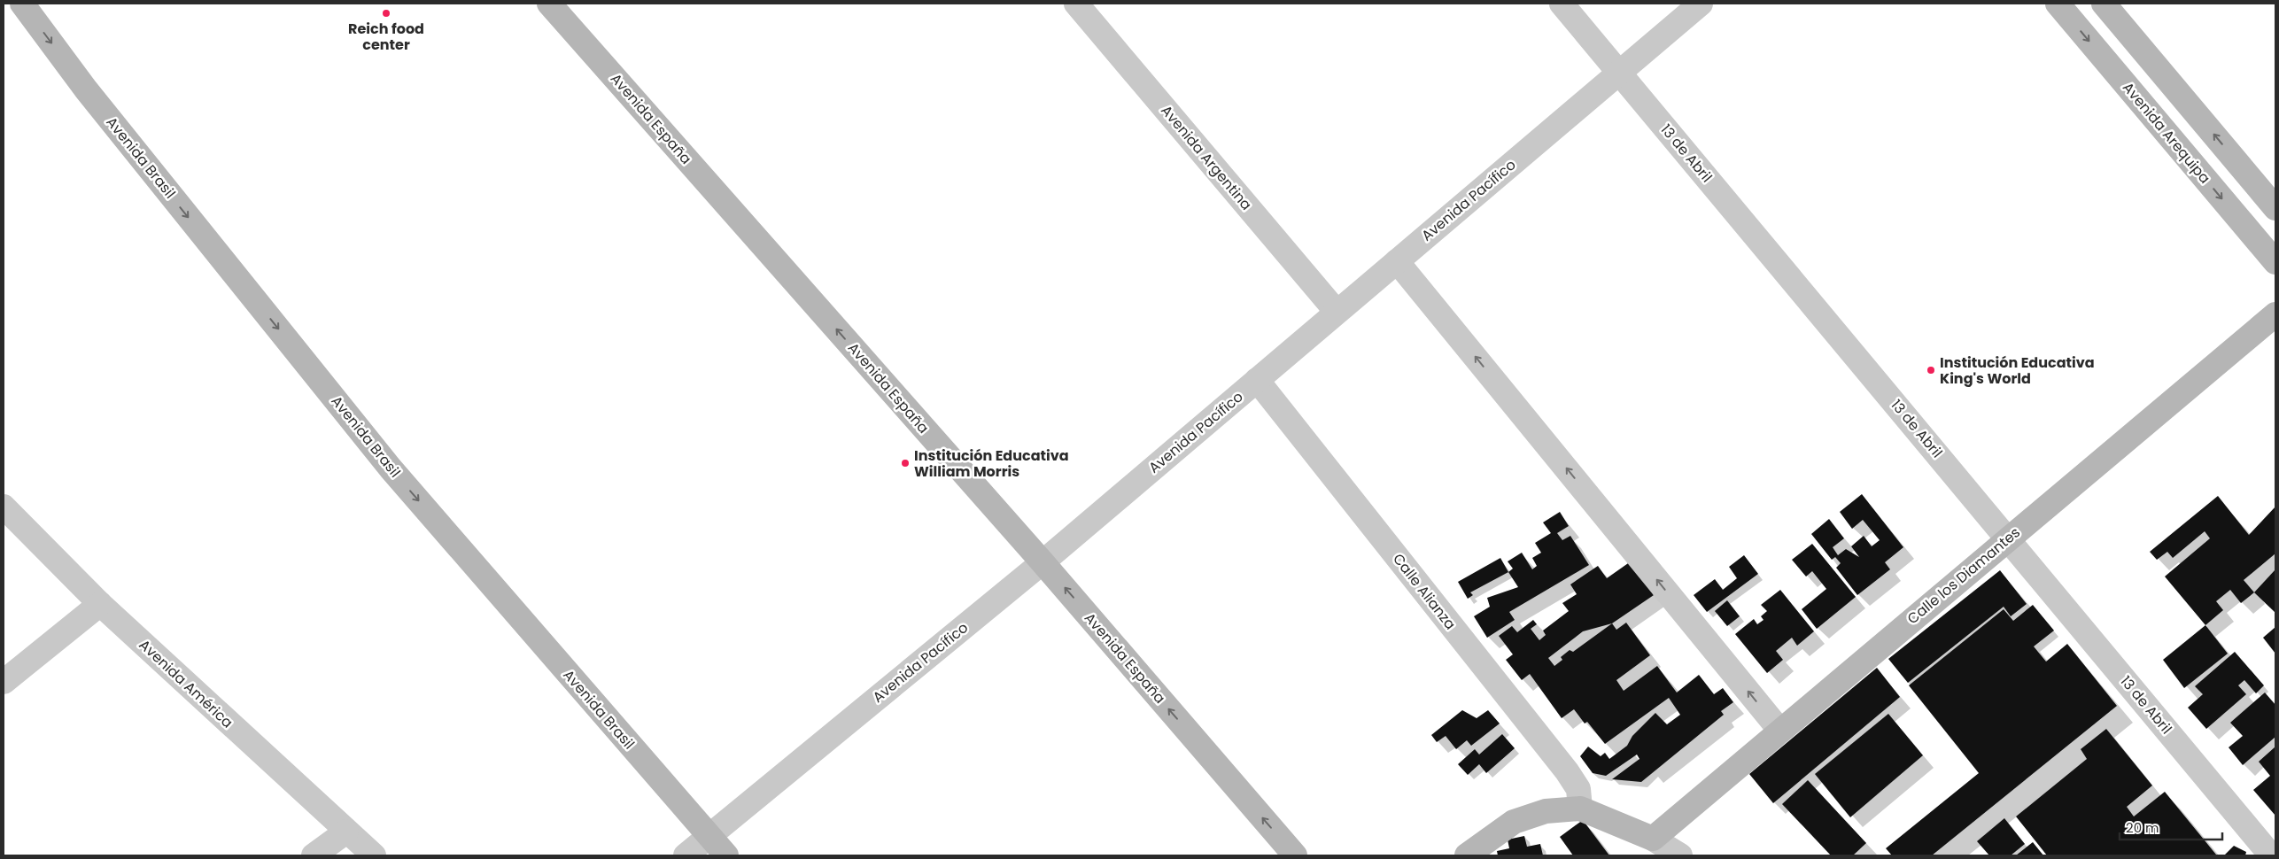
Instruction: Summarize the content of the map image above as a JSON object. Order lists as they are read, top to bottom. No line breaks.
{"streets":{"street":["Avenida España","Avenida Arequipa","13 de Abril","Avenida Brasil","Avenida Argentina","Avenida Pacífico","Calle los Diamantes","Calle Alianza","Avenida América"]},"crossings":[["Avenida España","Avenida Pacífico"],["13 de Abril","Avenida Pacífico"],["13 de Abril","Calle los Diamantes"],["Avenida Brasil","Avenida Pacífico"],["Avenida Argentina","Avenida Pacífico"],["Avenida Pacífico","Calle Alianza"]],"one_way":["Avenida España","Avenida Brasil"],"places":["Reich food center","Institución Educativa King's World","Institución Educativa William Morris"],"scale_bar":"20 m"}
